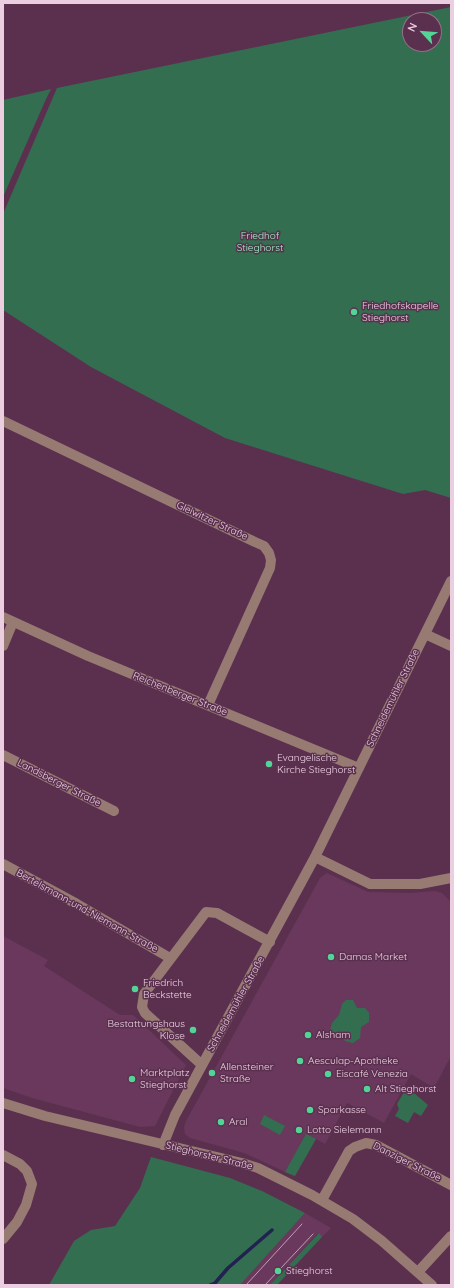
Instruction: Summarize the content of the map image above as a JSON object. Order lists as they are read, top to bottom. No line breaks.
{"streets":{"street":["Gleiwitzer Straße","Reichenberger Straße","Schneidemühler Straße","Landsberger Straße","Bertelsmann-und-Niemann-Straße","Stieghorster Straße","Danziger Straße"]},"crossings":[["Gleiwitzer Straße","Reichenberger Straße"],["Reichenberger Straße","Schneidemühler Straße"],["Schneidemühler Straße","Bertelsmann-und-Niemann-Straße"],["Schneidemühler Straße","Stieghorster Straße"],["Stieghorster Straße","Danziger Straße"]],"parks":["Friedhof Stieghorst"],"places":["Friedhofskapelle Stieghorst","Evangelische Kirche Stieghorst","Damas Market","Friedrich Beckstette","Bestattungshaus Klose","Alsham","Aesculap-Apotheke","Allensteiner Straße","Eiscafé Venezia","Marktplatz Stieghorst","Alt Stieghorst","Sparkasse","Aral","Lotto Sielemann","Stieghorst"],"north":"top left"}
